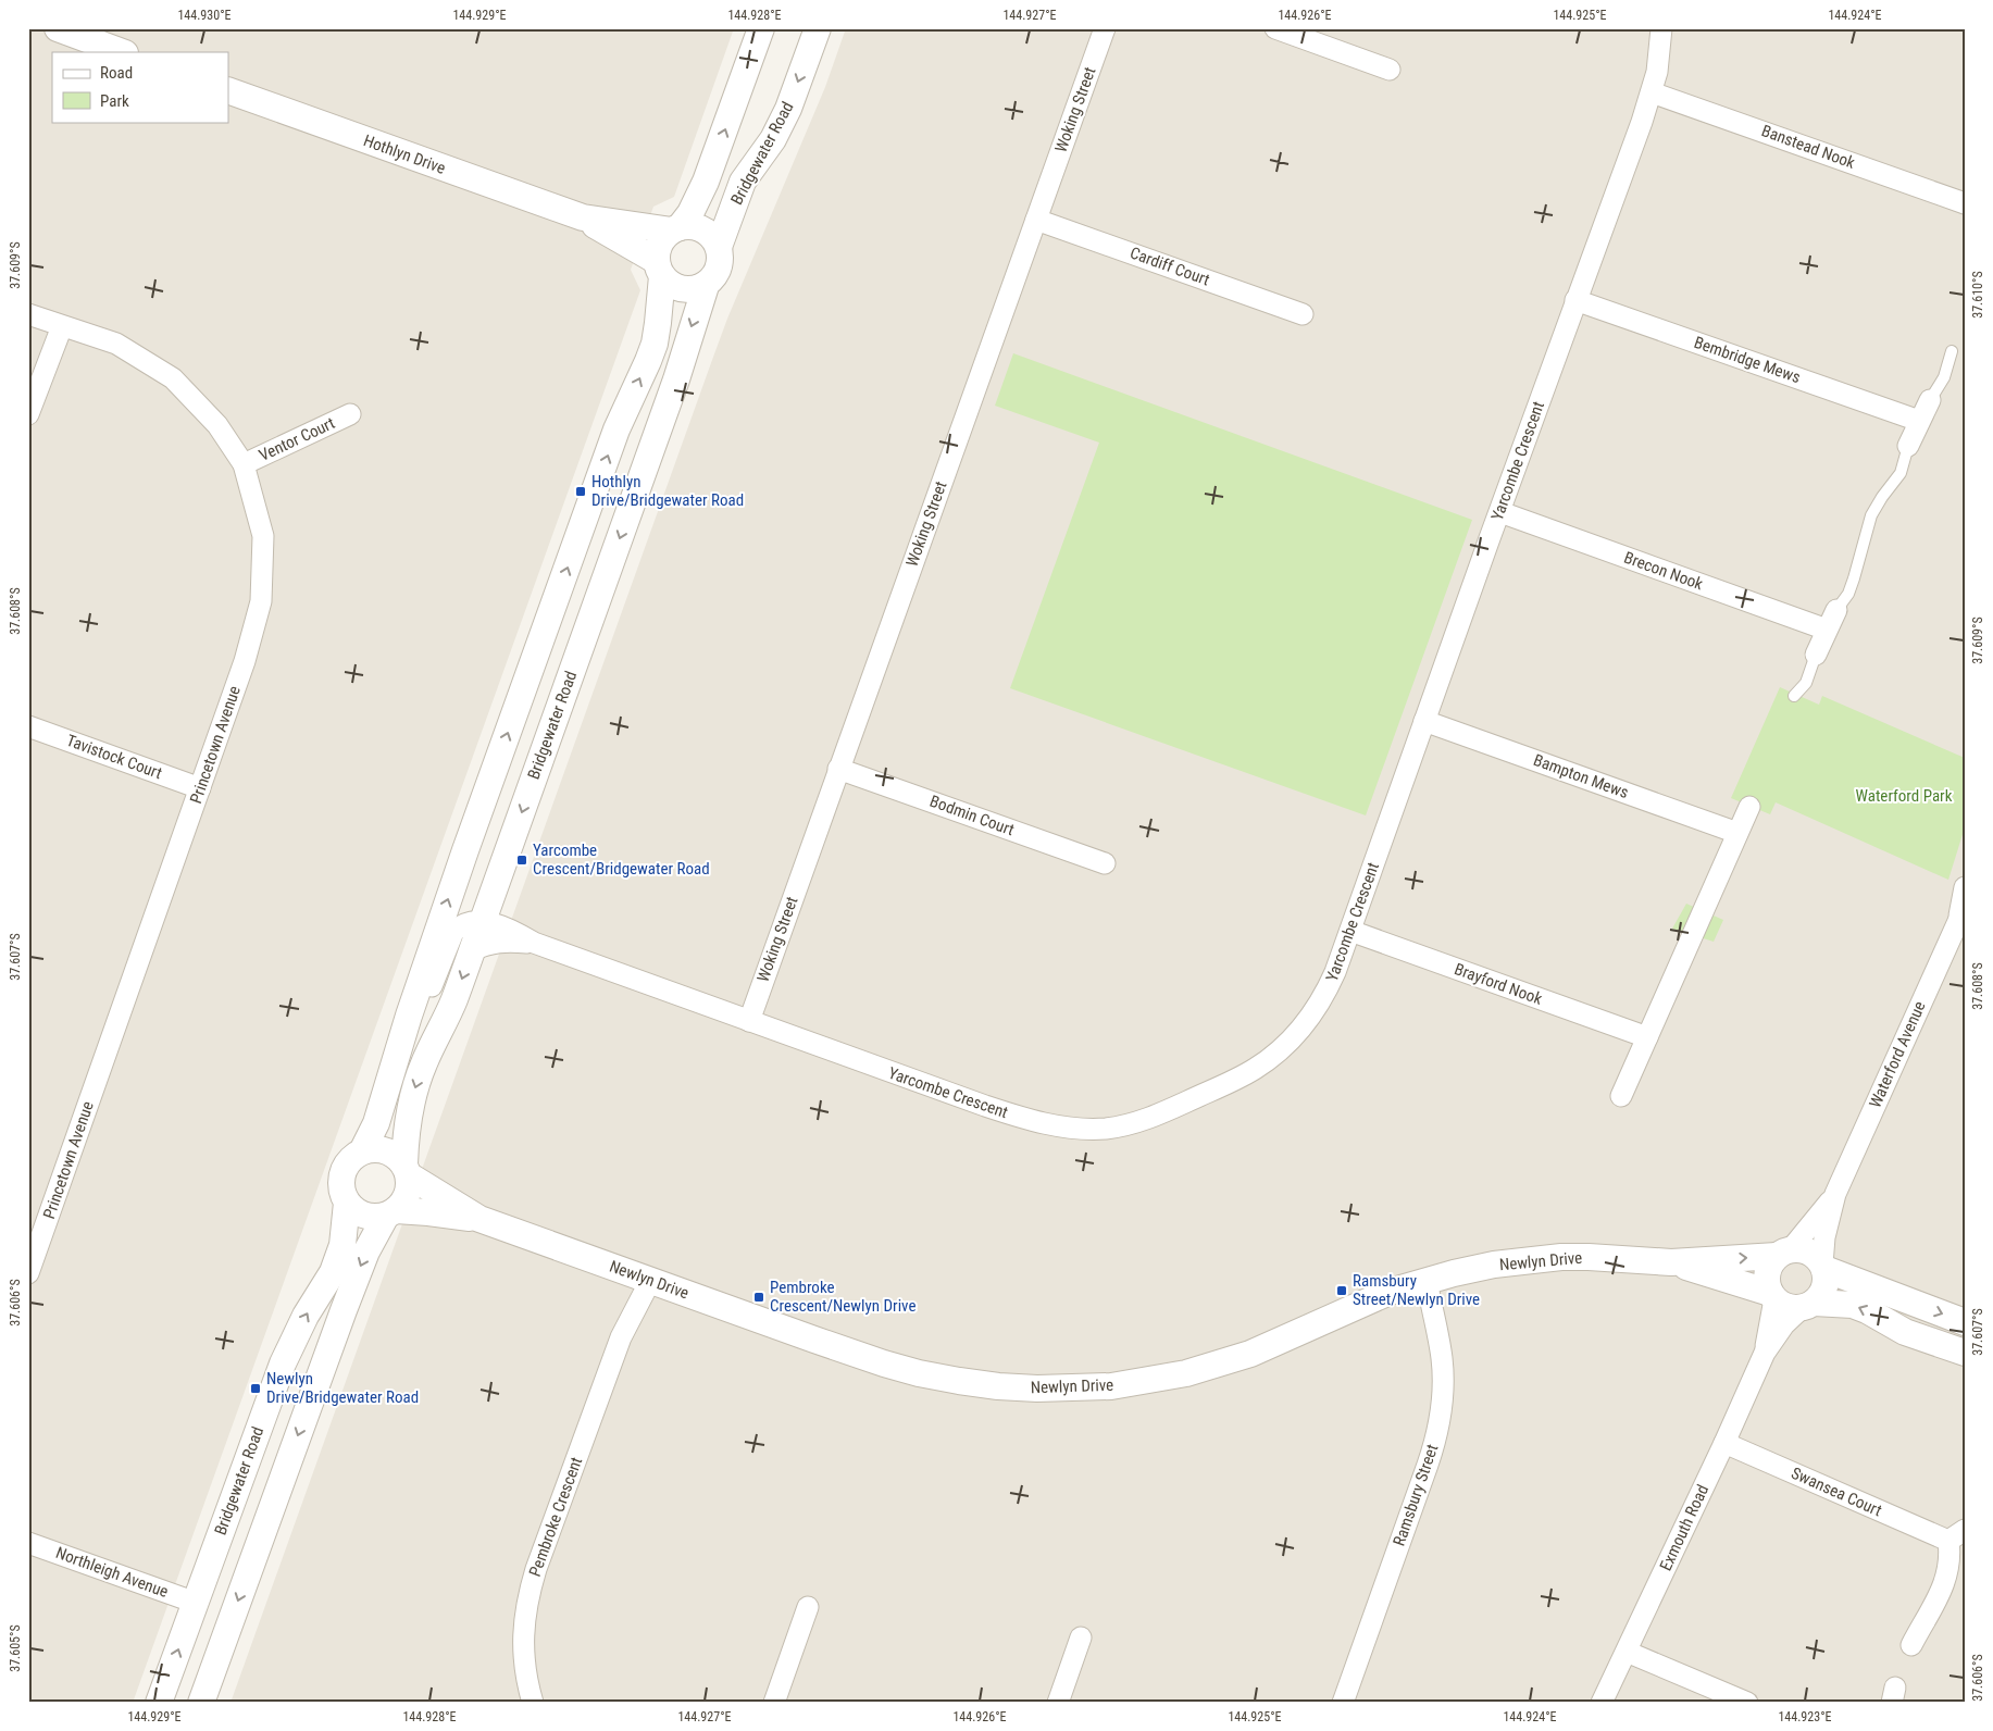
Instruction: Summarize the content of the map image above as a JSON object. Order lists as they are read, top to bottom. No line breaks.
{"streets":{"street":["Woking Street","Banstead Nook","Bridgewater Road","Hothlyn Drive","Cardiff Court","Bembridge Mews","Ventor Court","Yarcombe Crescent","Brecon Nook","Princetown Avenue","Tavistock Court","Bampton Mews","Bodmin Court","Brayford Nook","Waterford Avenue","Newlyn Drive","Swansea Court","Ramsbury Street","Pembroke Crescent","Exmouth Road","Northleigh Avenue"]},"crossings":[["Woking Street","Cardiff Court"],["Woking Street","Yarcombe Crescent"],["Woking Street","Bodmin Court"],["Banstead Nook","Yarcombe Crescent"],["Bridgewater Road","Hothlyn Drive"],["Bridgewater Road","Yarcombe Crescent"],["Bridgewater Road","Newlyn Drive"],["Bridgewater Road","Northleigh Avenue"],["Bembridge Mews","Yarcombe Crescent"],["Ventor Court","Princetown Avenue"],["Yarcombe Crescent","Brecon Nook"],["Yarcombe Crescent","Bampton Mews"],["Yarcombe Crescent","Brayford Nook"],["Princetown Avenue","Tavistock Court"],["Waterford Avenue","Newlyn Drive"],["Waterford Avenue","Exmouth Road"],["Newlyn Drive","Ramsbury Street"],["Newlyn Drive","Pembroke Crescent"],["Newlyn Drive","Exmouth Road"],["Swansea Court","Exmouth Road"]],"parks":["Waterford Park"],"places":{"transit":["Hothlyn Drive/Bridgewater Road","Yarcombe Crescent/Bridgewater Road","Ramsbury Street/Newlyn Drive","Pembroke Crescent/Newlyn Drive","Newlyn Drive/Bridgewater Road"]},"legend":["Road","Park"],"coordinates":["144.930°E","144.929°E","144.928°E","144.927°E","144.926°E","144.925°E","144.924°E","37.609°S","37.610°S","37.608°S","37.607°S","37.606°S","37.605°S","144.923°E"]}
